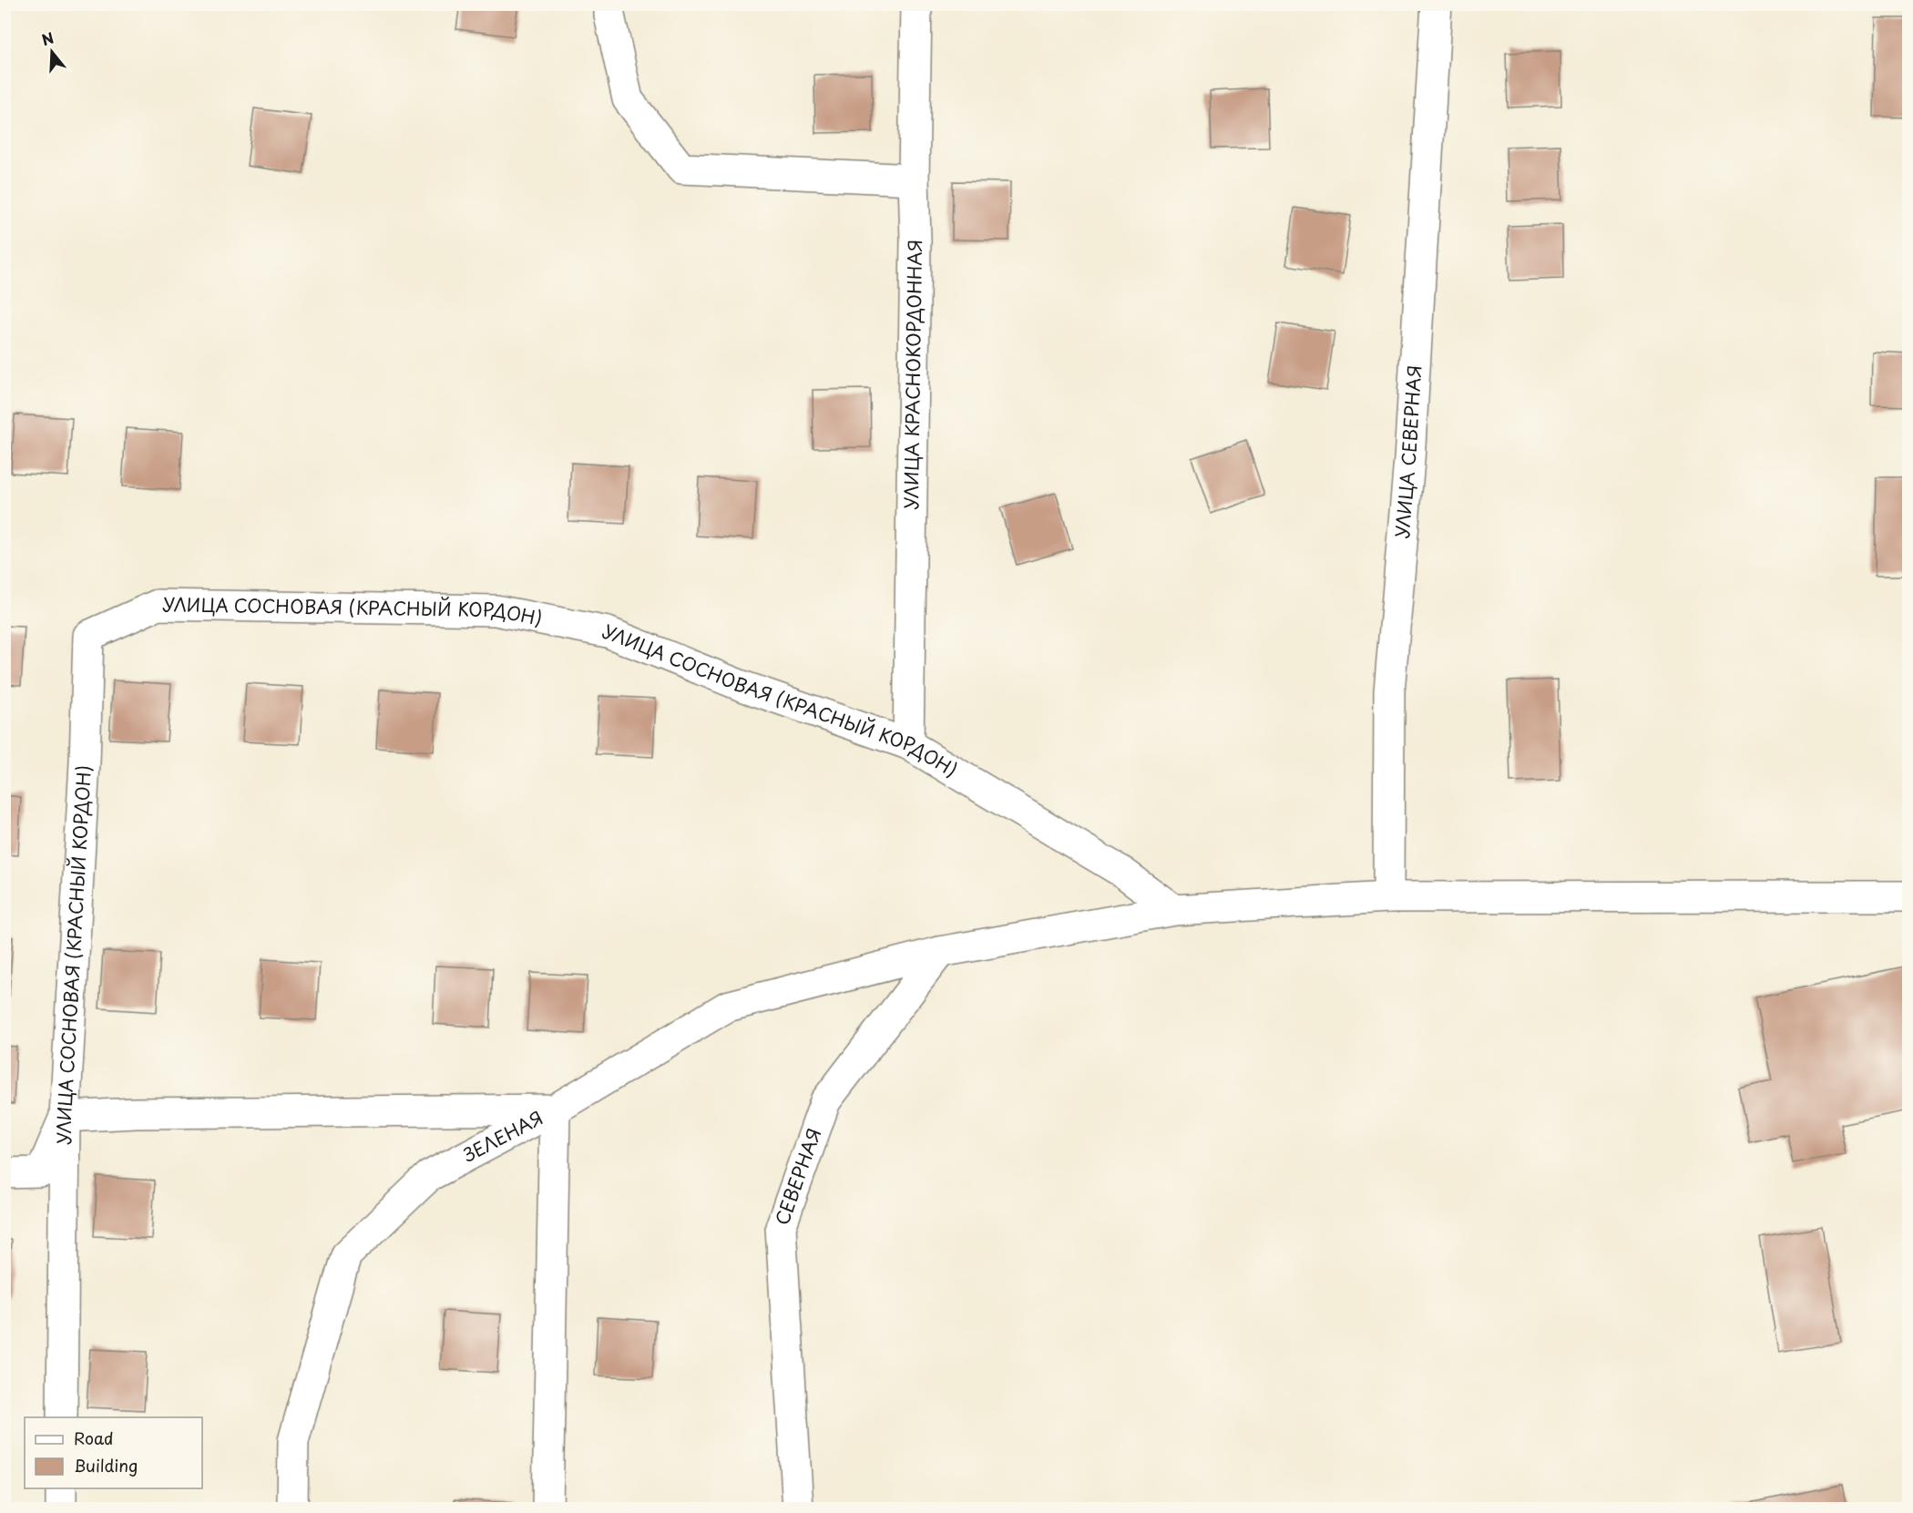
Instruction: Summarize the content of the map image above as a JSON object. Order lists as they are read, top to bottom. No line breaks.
{"streets":{"street":["УЛИЦА КРАСНОКОРДОННАЯ","УЛИЦА СЕВЕРНАЯ","УЛИЦА СОСНОВАЯ (КРАСНЫЙ КОРДОН)","ЗЕЛЕНАЯ","СЕВЕРНАЯ"]},"crossings":[["УЛИЦА КРАСНОКОРДОННАЯ","УЛИЦА СОСНОВАЯ (КРАСНЫЙ КОРДОН)"]],"legend":["Road","Building"],"north":"top"}
